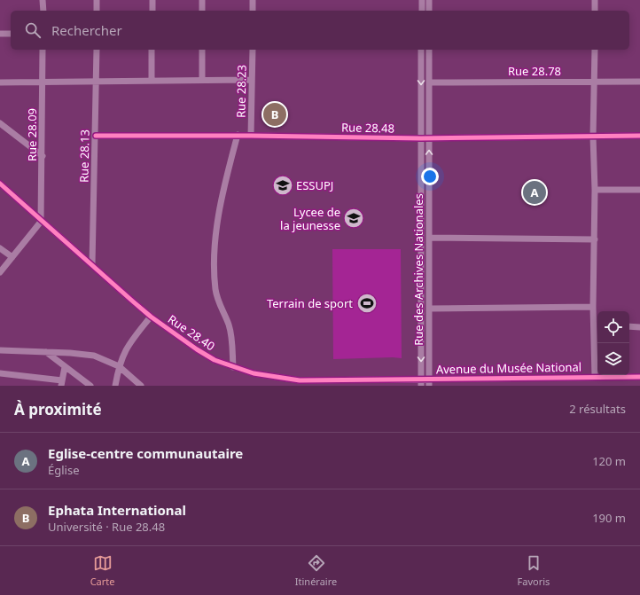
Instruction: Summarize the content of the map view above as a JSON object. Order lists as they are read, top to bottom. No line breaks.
{"streets":{"street":["Rue 28.78","Rue 28.23","Rue 28.48","Rue 28.09","Rue 28.13","Rue des Archives Nationales","Rue 28.40","Avenue du Musée National"]},"crossings":[["Rue 28.78","Rue des Archives Nationales"],["Rue 28.23","Rue 28.48"],["Rue 28.48","Rue 28.13"],["Rue 28.48","Rue des Archives Nationales"],["Rue 28.09","Rue 28.40"],["Rue 28.13","Rue 28.40"],["Rue des Archives Nationales","Rue 28.40"],["Rue des Archives Nationales","Avenue du Musée National"],["Rue 28.40","Avenue du Musée National"]],"places":{"school or university":["ESSUPJ","Lycee de la jeunesse"],"sports":["Terrain de sport"]},"page":{"search":"Rechercher","pins":["B","A"],"heading":["À proximité","2 résultats"],"list":[{"mark":"A","name":"Eglise-centre communautaire","note":"Église","value":"120 m"},{"mark":"B","name":"Ephata International","note":"Université · Rue 28.48","value":"190 m"}],"nav":["Carte","Itinéraire","Favoris"]}}
